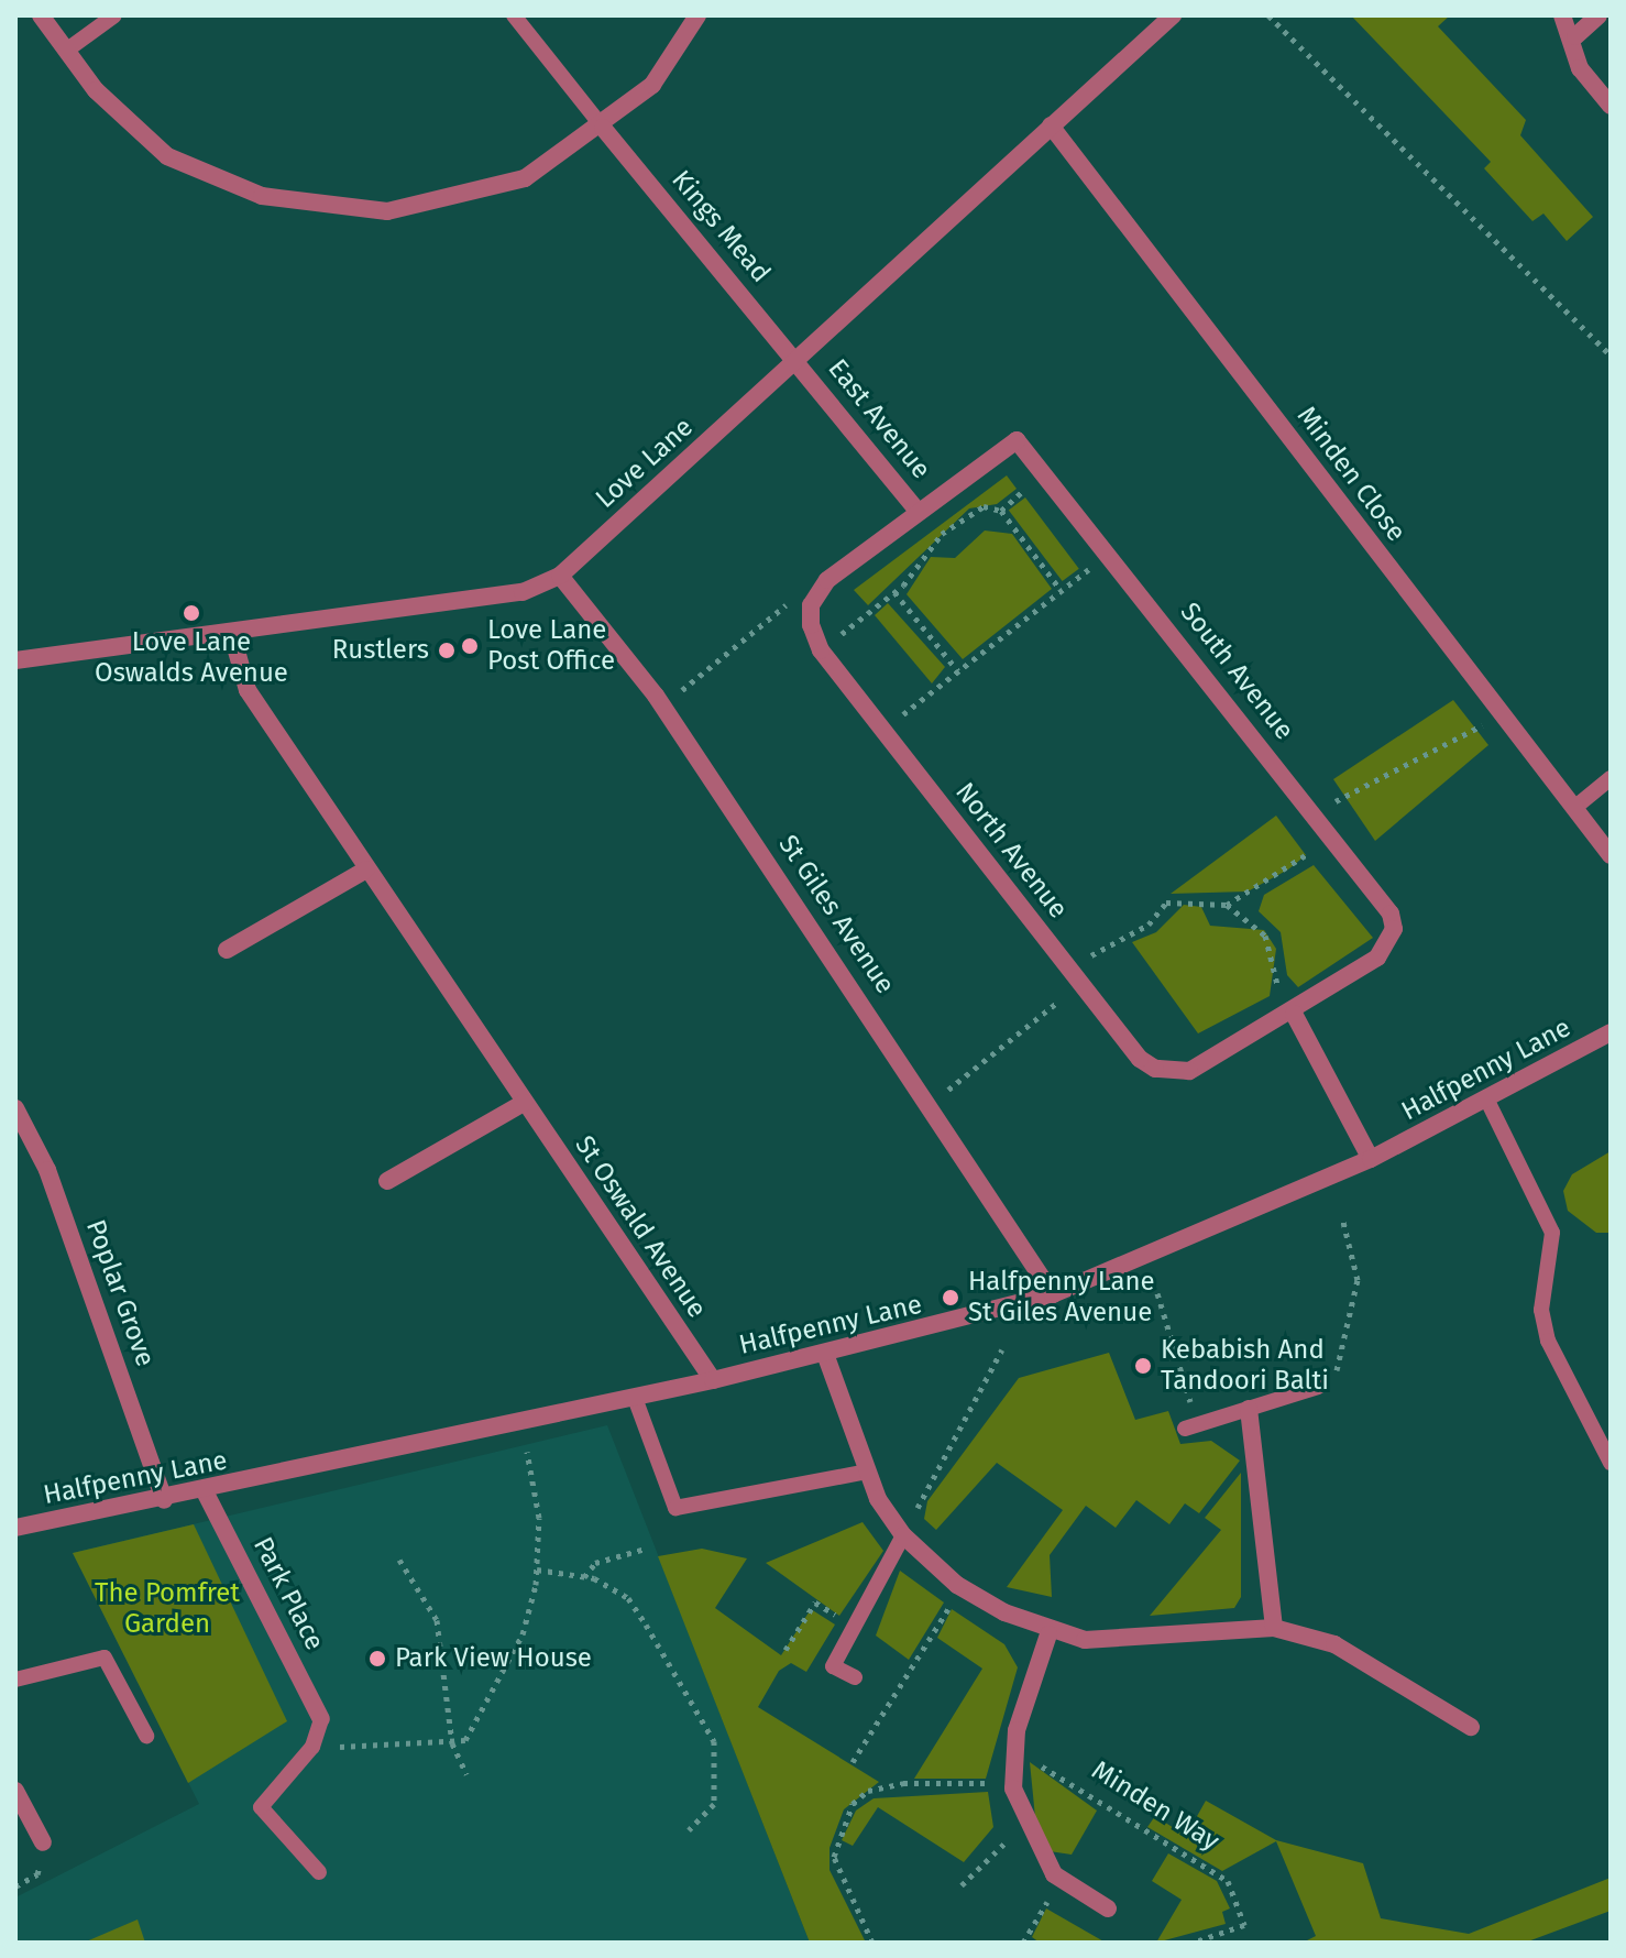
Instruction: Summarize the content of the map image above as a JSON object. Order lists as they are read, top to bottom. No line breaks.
{"streets":{"street":["Kings Mead","East Avenue","Love Lane","Minden Close","South Avenue","North Avenue","St Giles Avenue","Halfpenny Lane","St Oswald Avenue","Poplar Grove","Park Place"],"path":["Minden Way"]},"crossings":[["Kings Mead","East Avenue"],["Kings Mead","Love Lane"],["East Avenue","Love Lane"],["East Avenue","South Avenue"],["East Avenue","North Avenue"],["Love Lane","Minden Close"],["Love Lane","St Giles Avenue"],["Love Lane","St Oswald Avenue"],["South Avenue","North Avenue"],["St Giles Avenue","Halfpenny Lane"],["Halfpenny Lane","St Oswald Avenue"],["Halfpenny Lane","Poplar Grove"],["Halfpenny Lane","Park Place"]],"parks":["The Pomfret Garden"],"places":["Love Lane Oswalds Avenue","Love Lane Post Office","Rustlers","Halfpenny Lane St Giles Avenue","Kebabish And Tandoori Balti","Park View House"]}
